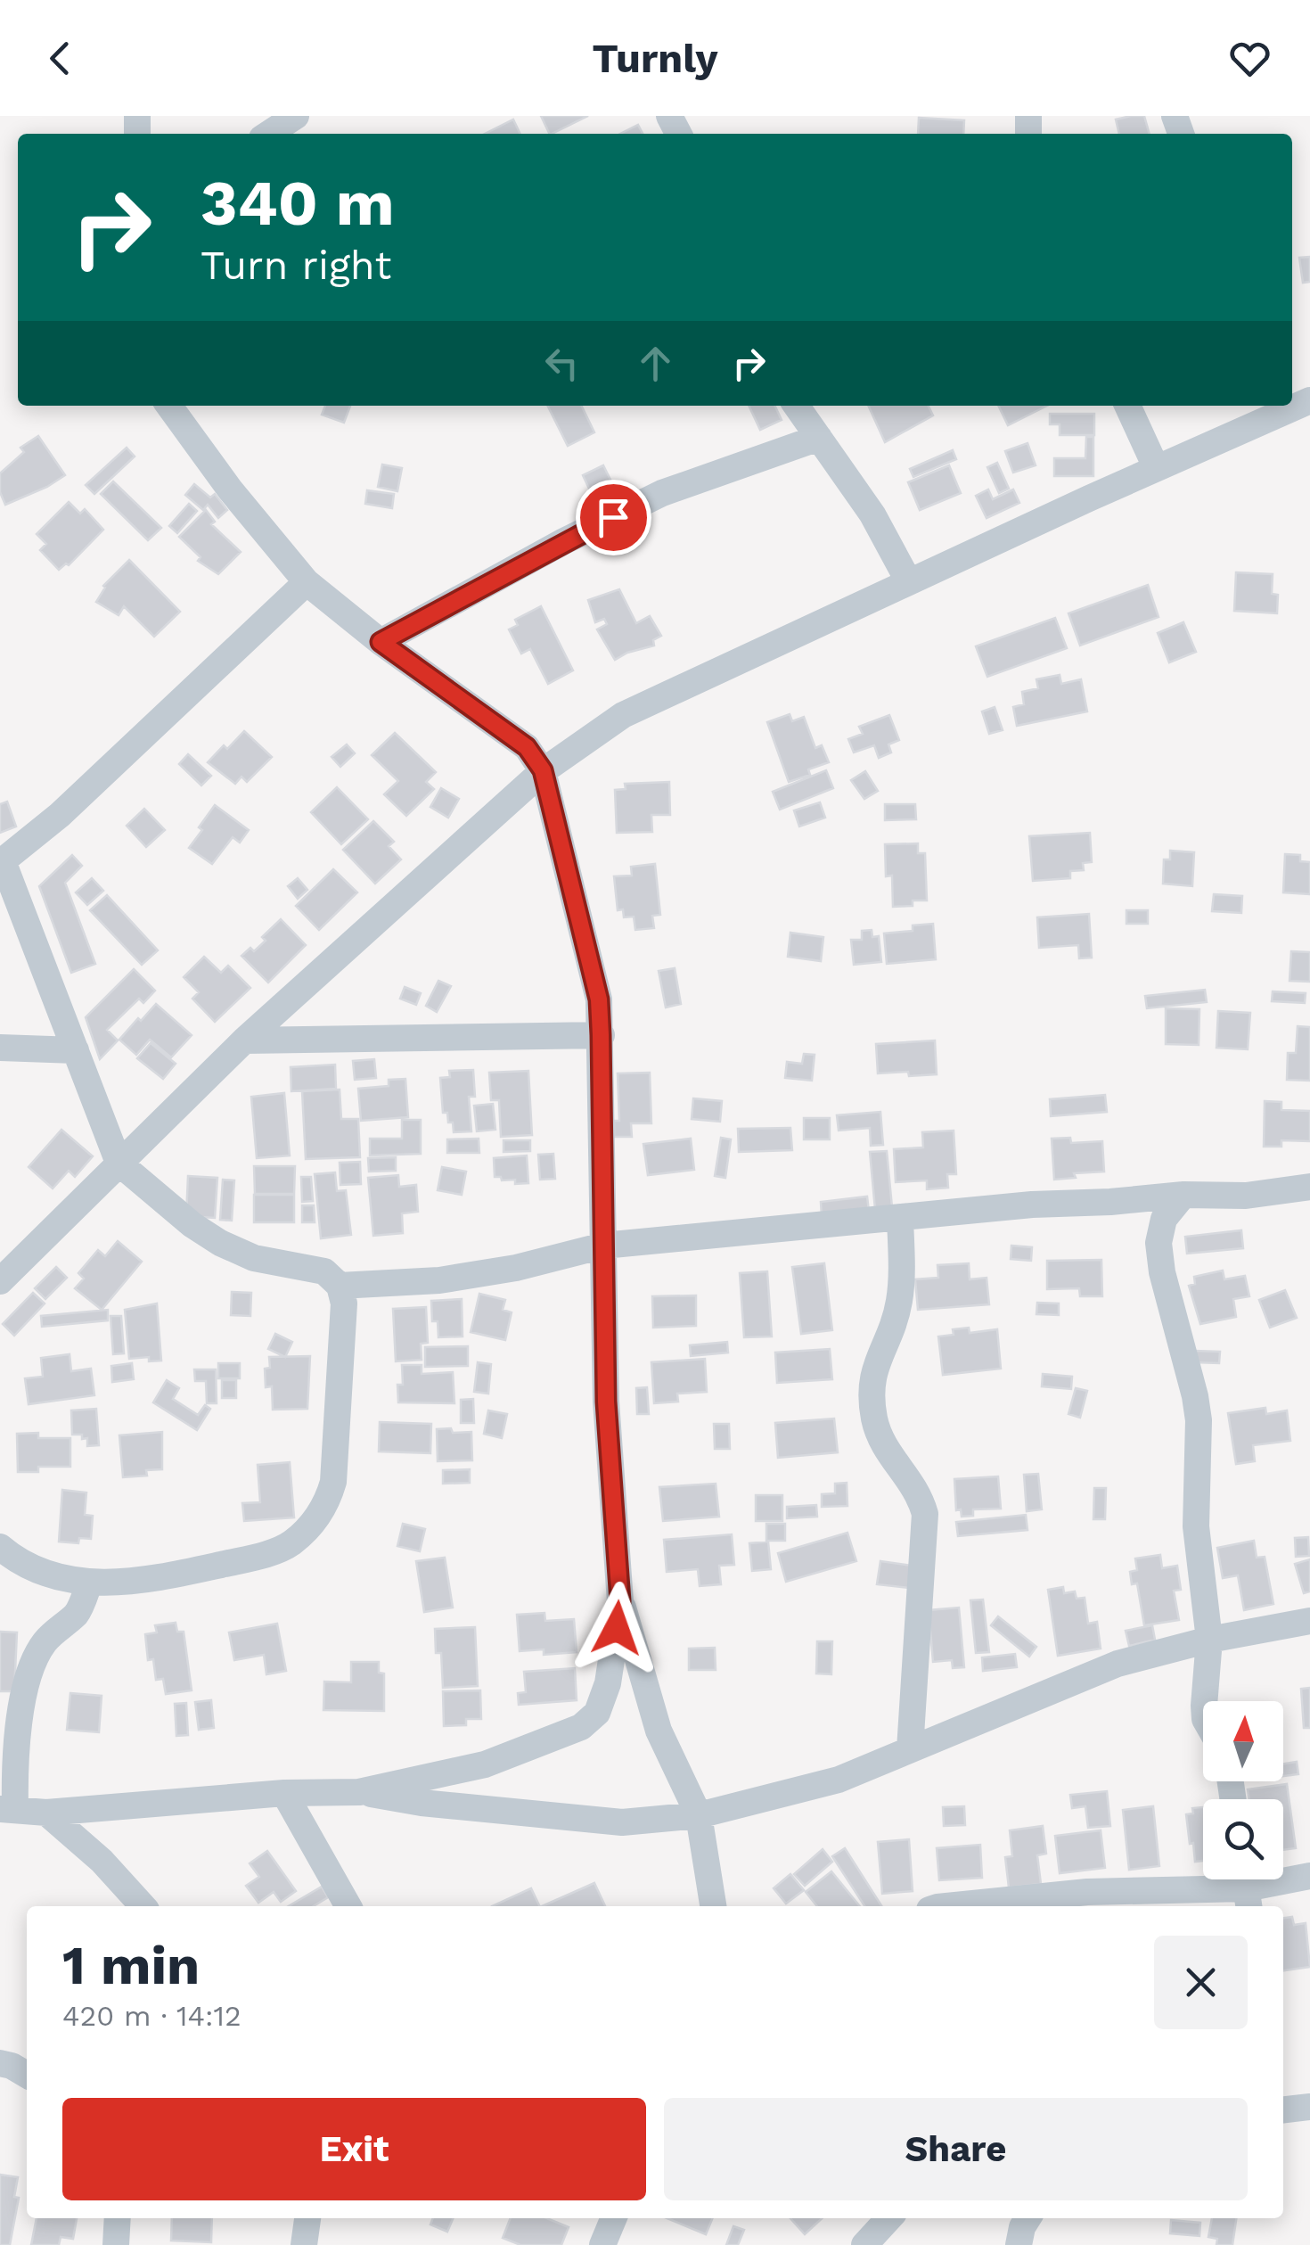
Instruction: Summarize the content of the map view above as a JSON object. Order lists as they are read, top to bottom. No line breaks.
{"north":"top","page":{"header":"Turnly","turn":["340 m","Turn right"],"heading":["1 min","420 m · 14:12"],"buttons":["Exit","Share"]}}
